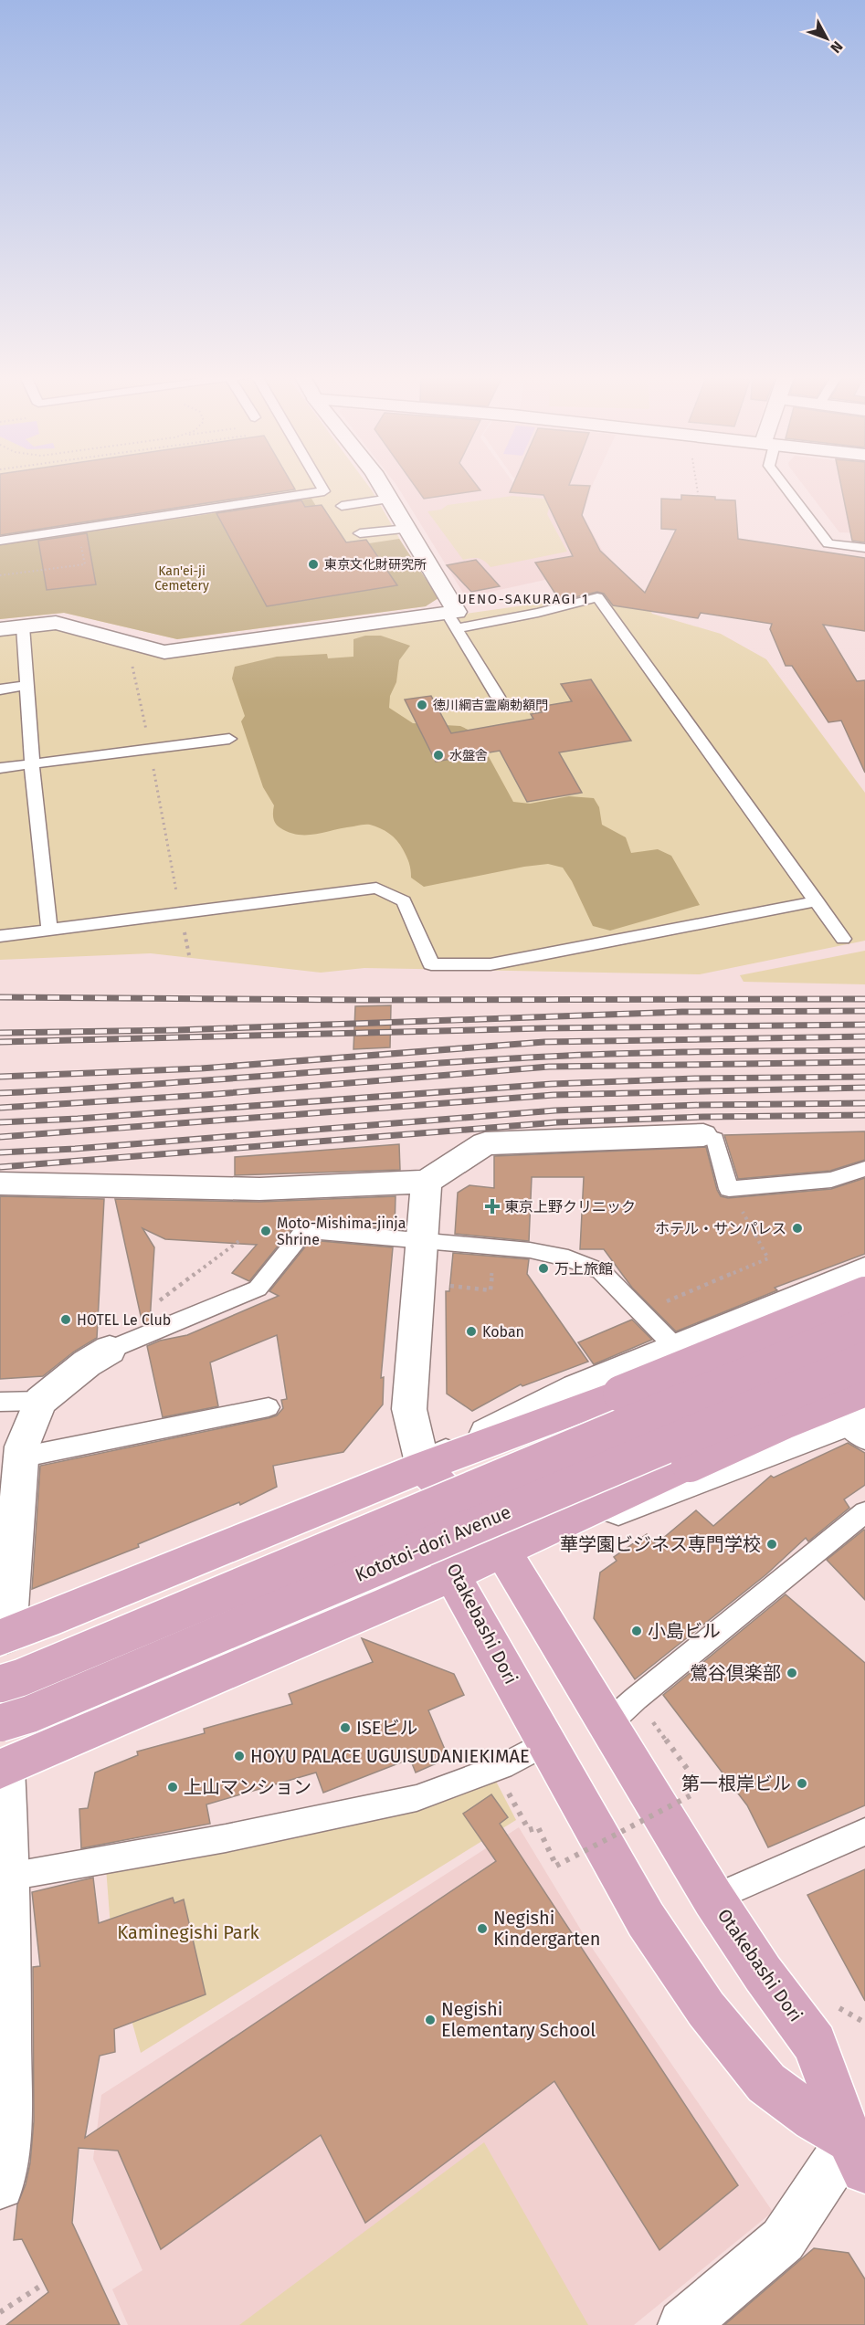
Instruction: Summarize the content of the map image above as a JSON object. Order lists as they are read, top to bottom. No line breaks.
{"streets":{"main road":["Kototoi-dori Avenue","Otakebashi Dori"]},"districts":["UENO-SAKURAGI 1"],"parks":["Kan'ei-ji Cemetery","Kaminegishi Park"],"places":{"other":["東京文化財研究所","徳川綱吉霊廟勅額門","水盤舎","ホテル・サンパレス","Moto-Mishima-jinja Shrine","万上旅館","HOTEL Le Club","Koban","華学園ビジネス専門学校","小島ビル","鶯谷倶楽部","ISEビル","HOYU PALACE UGUISUDANIEKIMAE","第一根岸ビル","上山マンション","Negishi Kindergarten","Negishi Elementary School"],"health":["東京上野クリニック"]},"north":"bottom right"}
